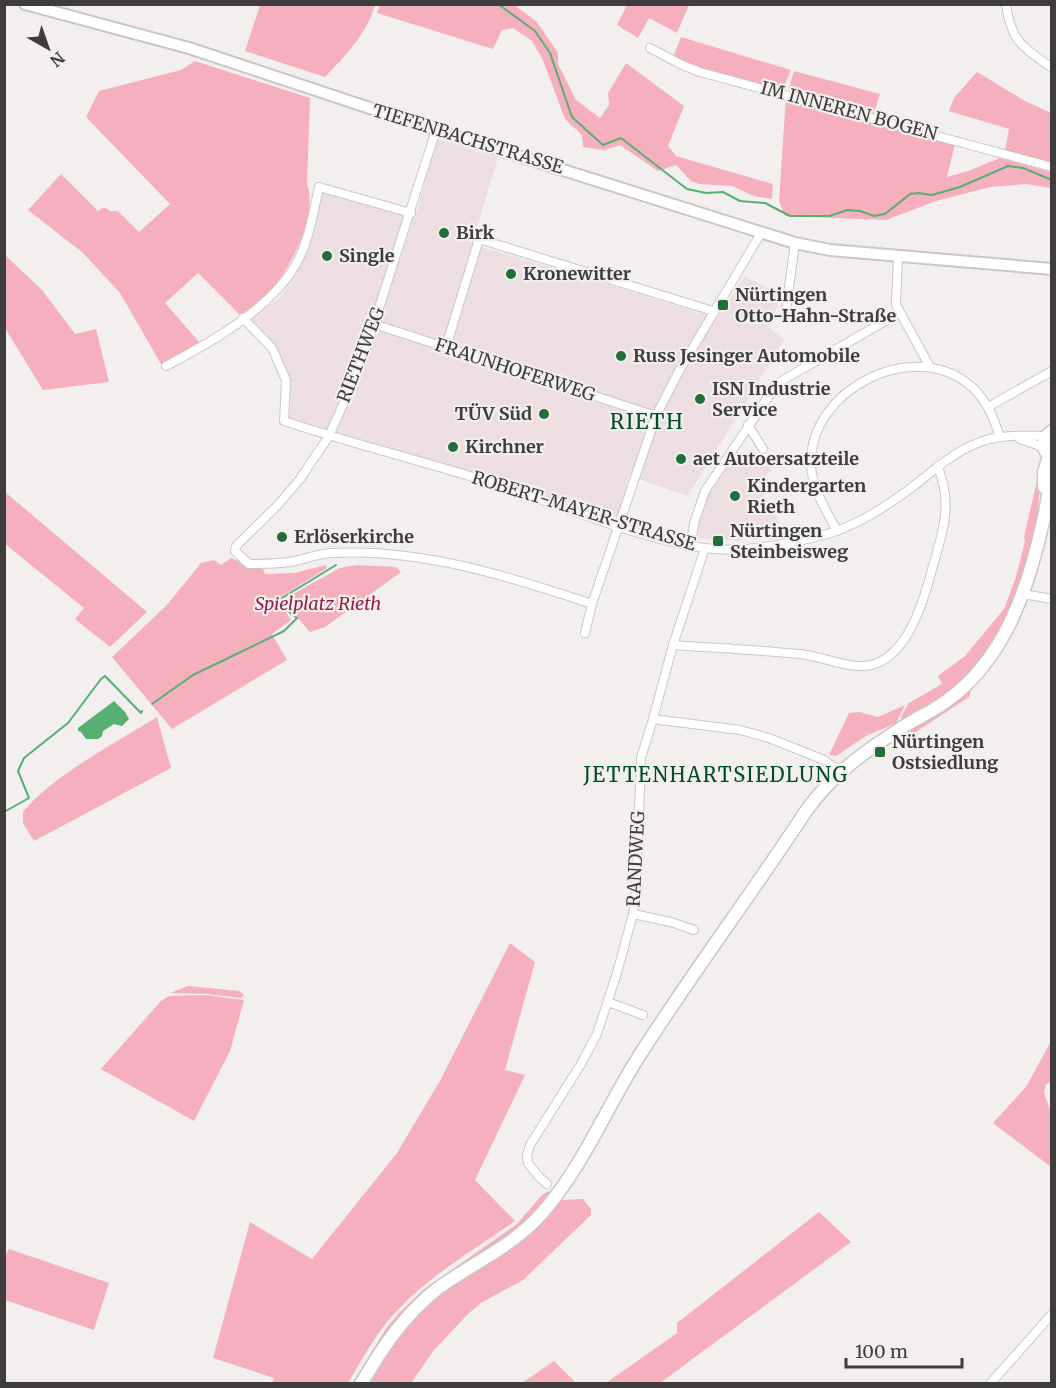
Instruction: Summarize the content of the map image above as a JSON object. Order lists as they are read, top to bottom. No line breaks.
{"streets":{"street":["IM INNEREN BOGEN","TIEFENBACHSTRASSE","RIETHWEG","FRAUNHOFERWEG","ROBERT-MAYER-STRASSE","RANDWEG"]},"crossings":[["TIEFENBACHSTRASSE","RIETHWEG"],["RIETHWEG","FRAUNHOFERWEG"],["RIETHWEG","ROBERT-MAYER-STRASSE"],["ROBERT-MAYER-STRASSE","RANDWEG"]],"districts":["RIETH","JETTENHARTSIEDLUNG"],"parks":["Spielplatz Rieth"],"places":{"other":["Birk","Single","Kronewitter","Russ Jesinger Automobile","ISN Industrie Service","TÜV Süd","Kirchner","aet Autoersatzteile","Kindergarten Rieth","Erlöserkirche"],"transit":["Nürtingen Otto-Hahn-Straße","Nürtingen Steinbeisweg","Nürtingen Ostsiedlung"]},"scale_bar":"100 m","north":"bottom right"}
